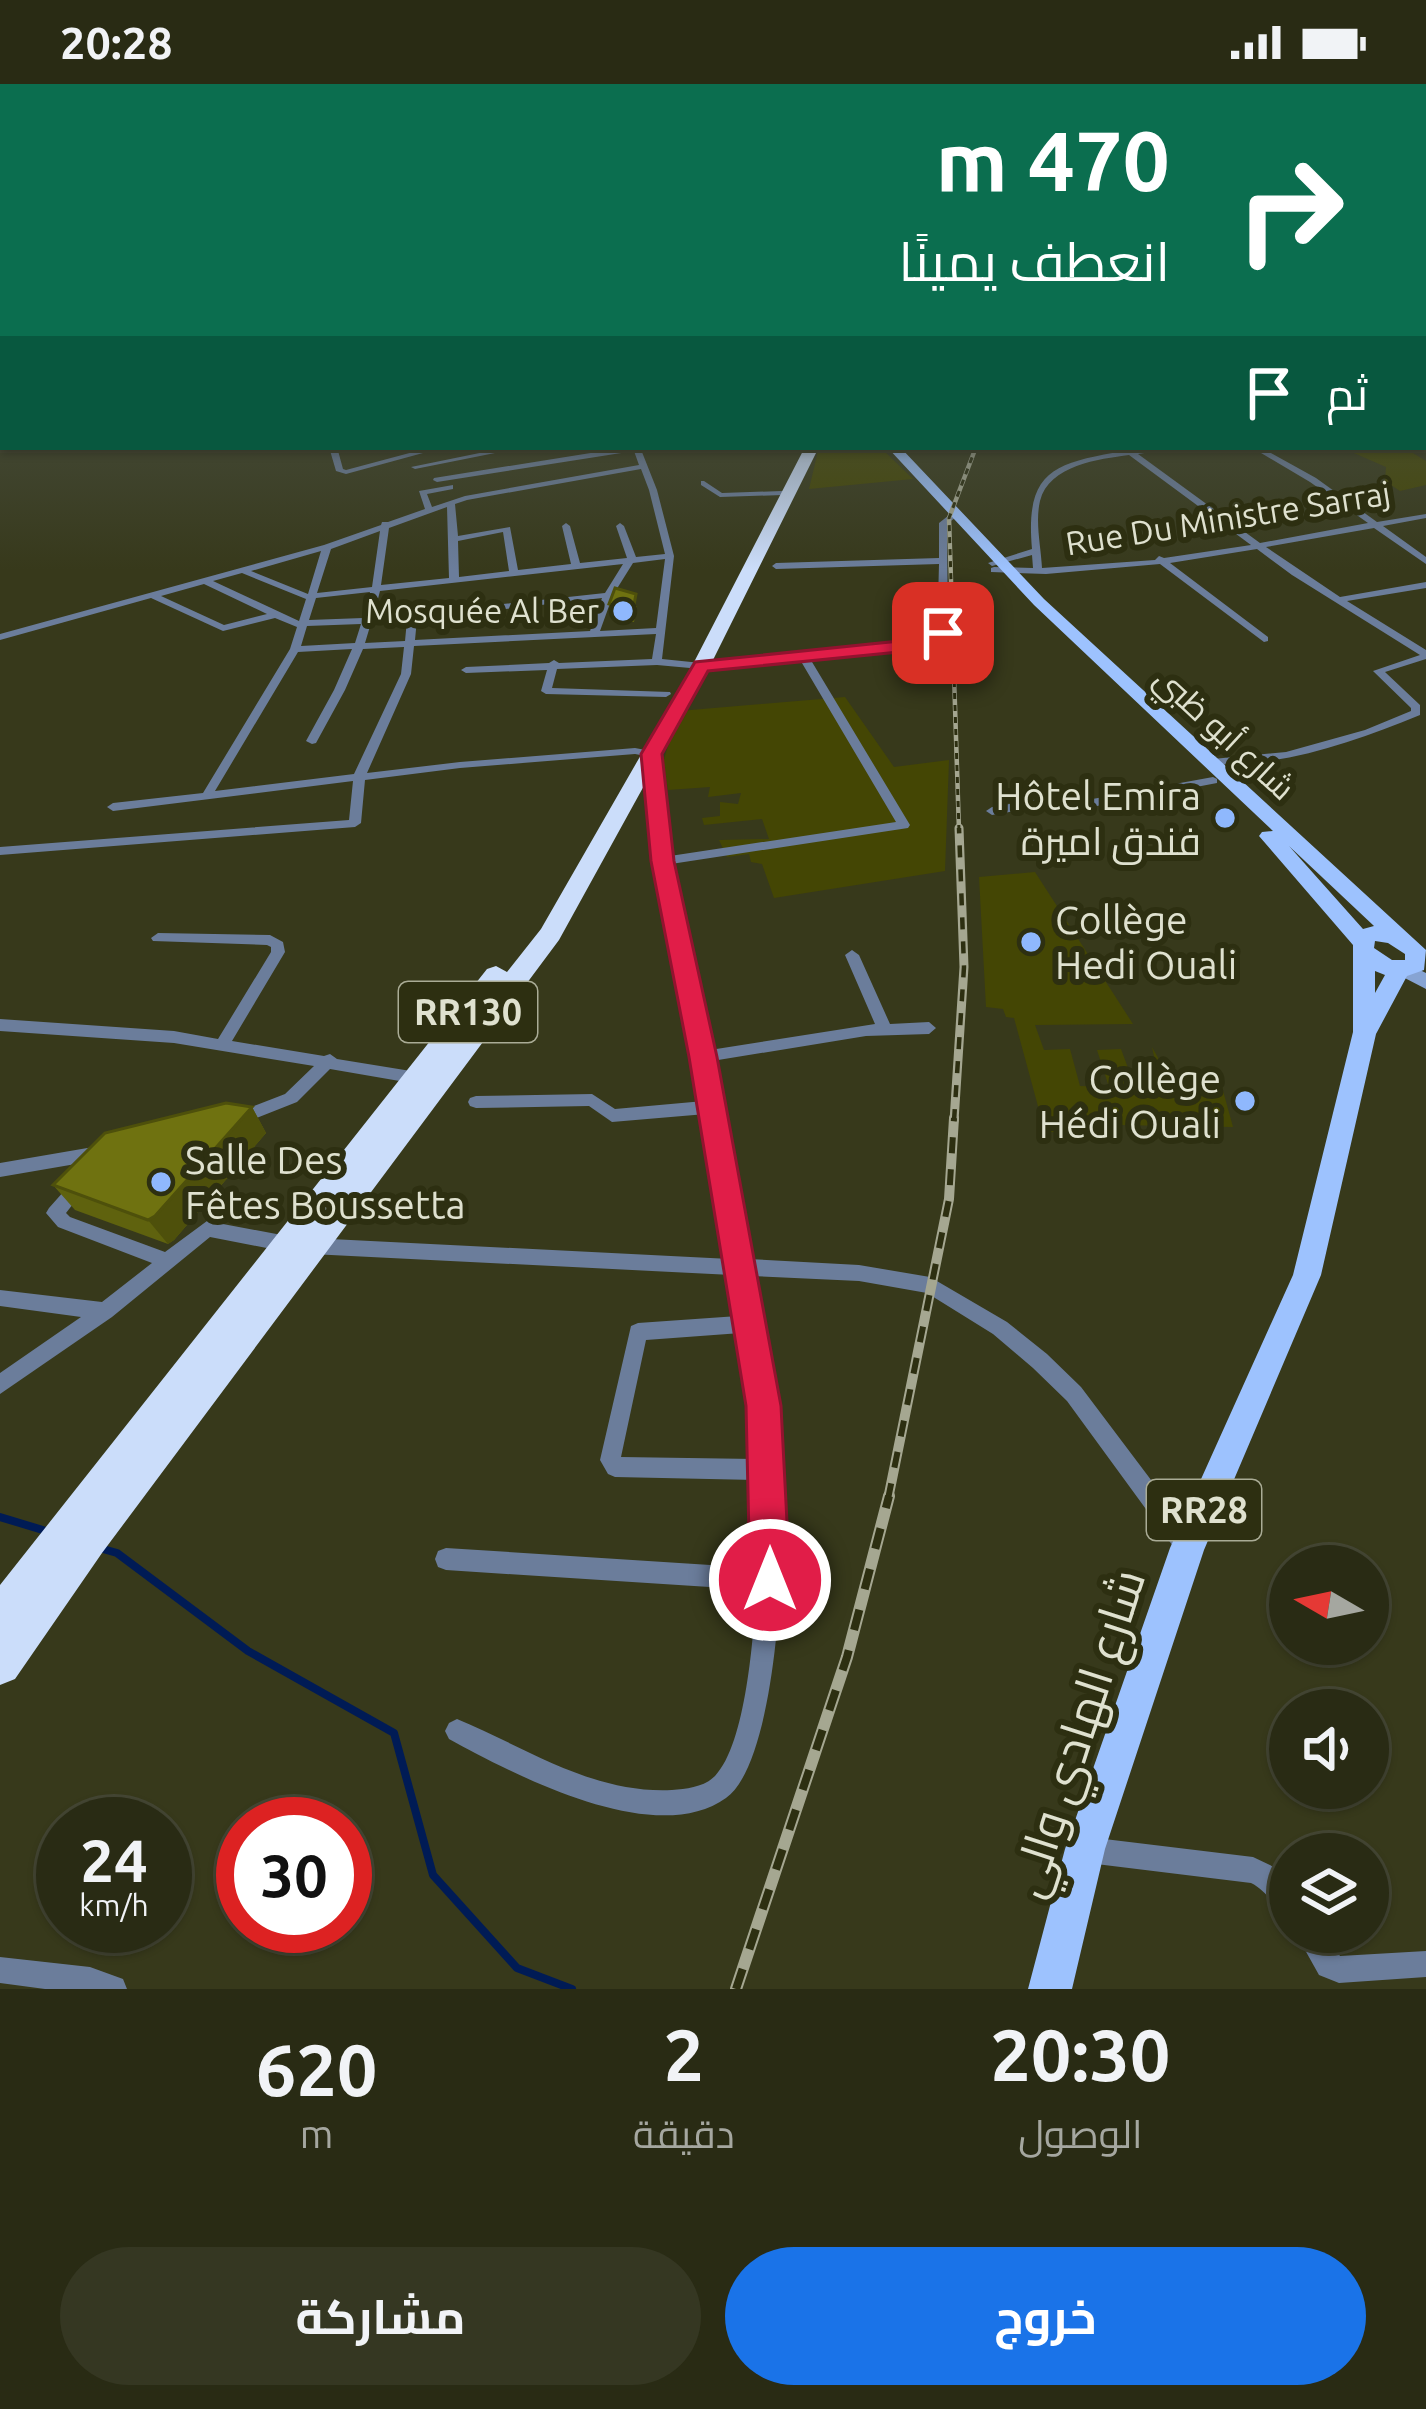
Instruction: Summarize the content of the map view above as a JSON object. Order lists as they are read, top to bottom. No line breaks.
{"streets":{"highway":["RR130"],"main road":["شارع أبو ظبي","RR28","شارع الهادي والي"],"street":["Rue Du Ministre Sarraj"]},"crossings":[["Rue Du Ministre Sarraj","شارع أبو ظبي"],["شارع أبو ظبي","شارع الهادي والي"]],"places":["Mosquée Al Ber","Hôtel Emira فندق اميرة","Collège Hedi Ouali","Collège Hédi Ouali","Salle Des Fêtes Boussetta"],"north":"left","page":{"status":"20:28","turn":["470 m","انعطف يمينًا"],"then":"ثم","speed":"24 km/h","limit":"30","eta":["20:30","الوصول","2","دقيقة","620","m"],"buttons":["خروج","مشاركة"]}}
